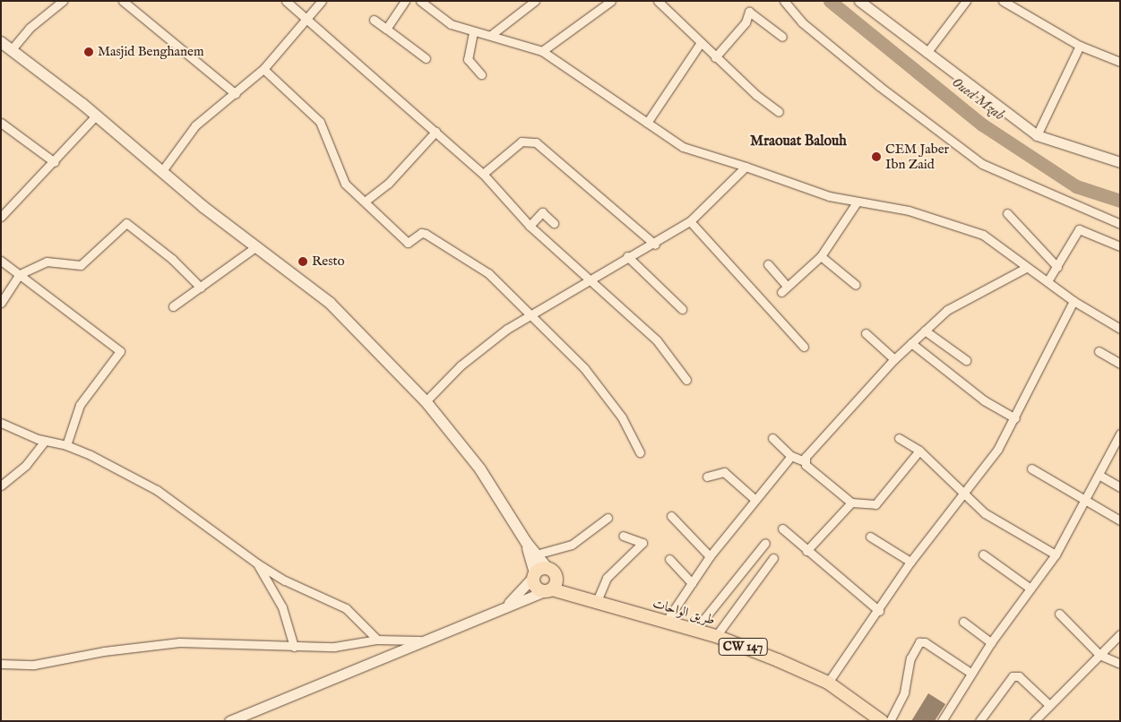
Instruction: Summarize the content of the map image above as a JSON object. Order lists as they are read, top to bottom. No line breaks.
{"streets":{"main road":["طريق الواحات","CW 147"]},"crossings":[["طريق الواحات","CW 147"]],"districts":["Mraouat Balouh"],"water":["Oued Mzab"],"places":["Masjid Benghanem","CEM Jaber Ibn Zaid","Resto"]}
